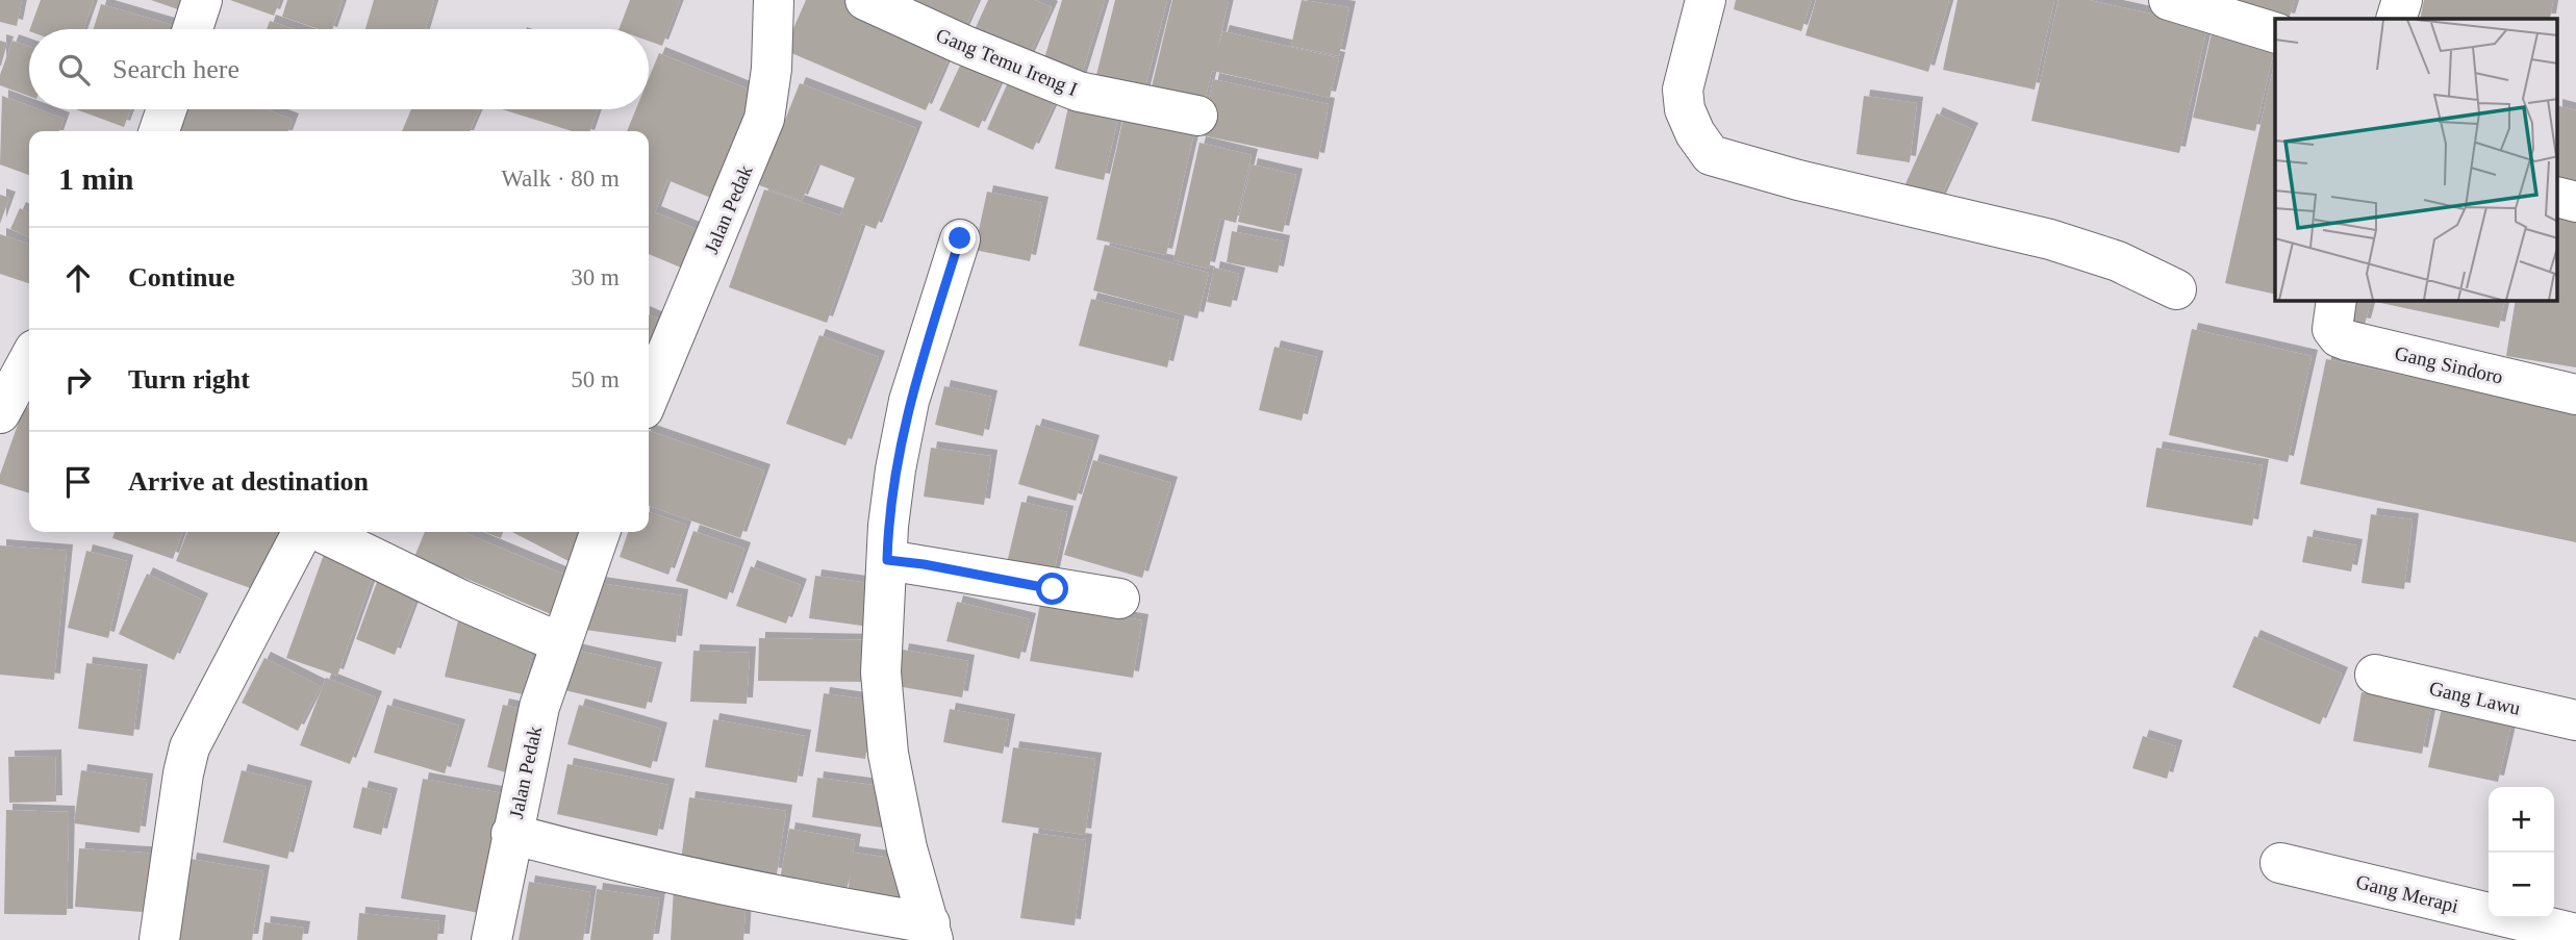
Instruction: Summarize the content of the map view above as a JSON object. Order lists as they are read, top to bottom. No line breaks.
{"streets":{"street":["Gang Temu Ireng I","Jalan Pedak","Gang Sindoro","Gang Lawu","Gang Merapi"]},"page":{"search":"Search here","heading":["1 min","Walk · 80 m"],"list":[["Continue","30 m"],["Turn right","50 m"],"Arrive at destination"],"map_buttons":["+","−"]}}
